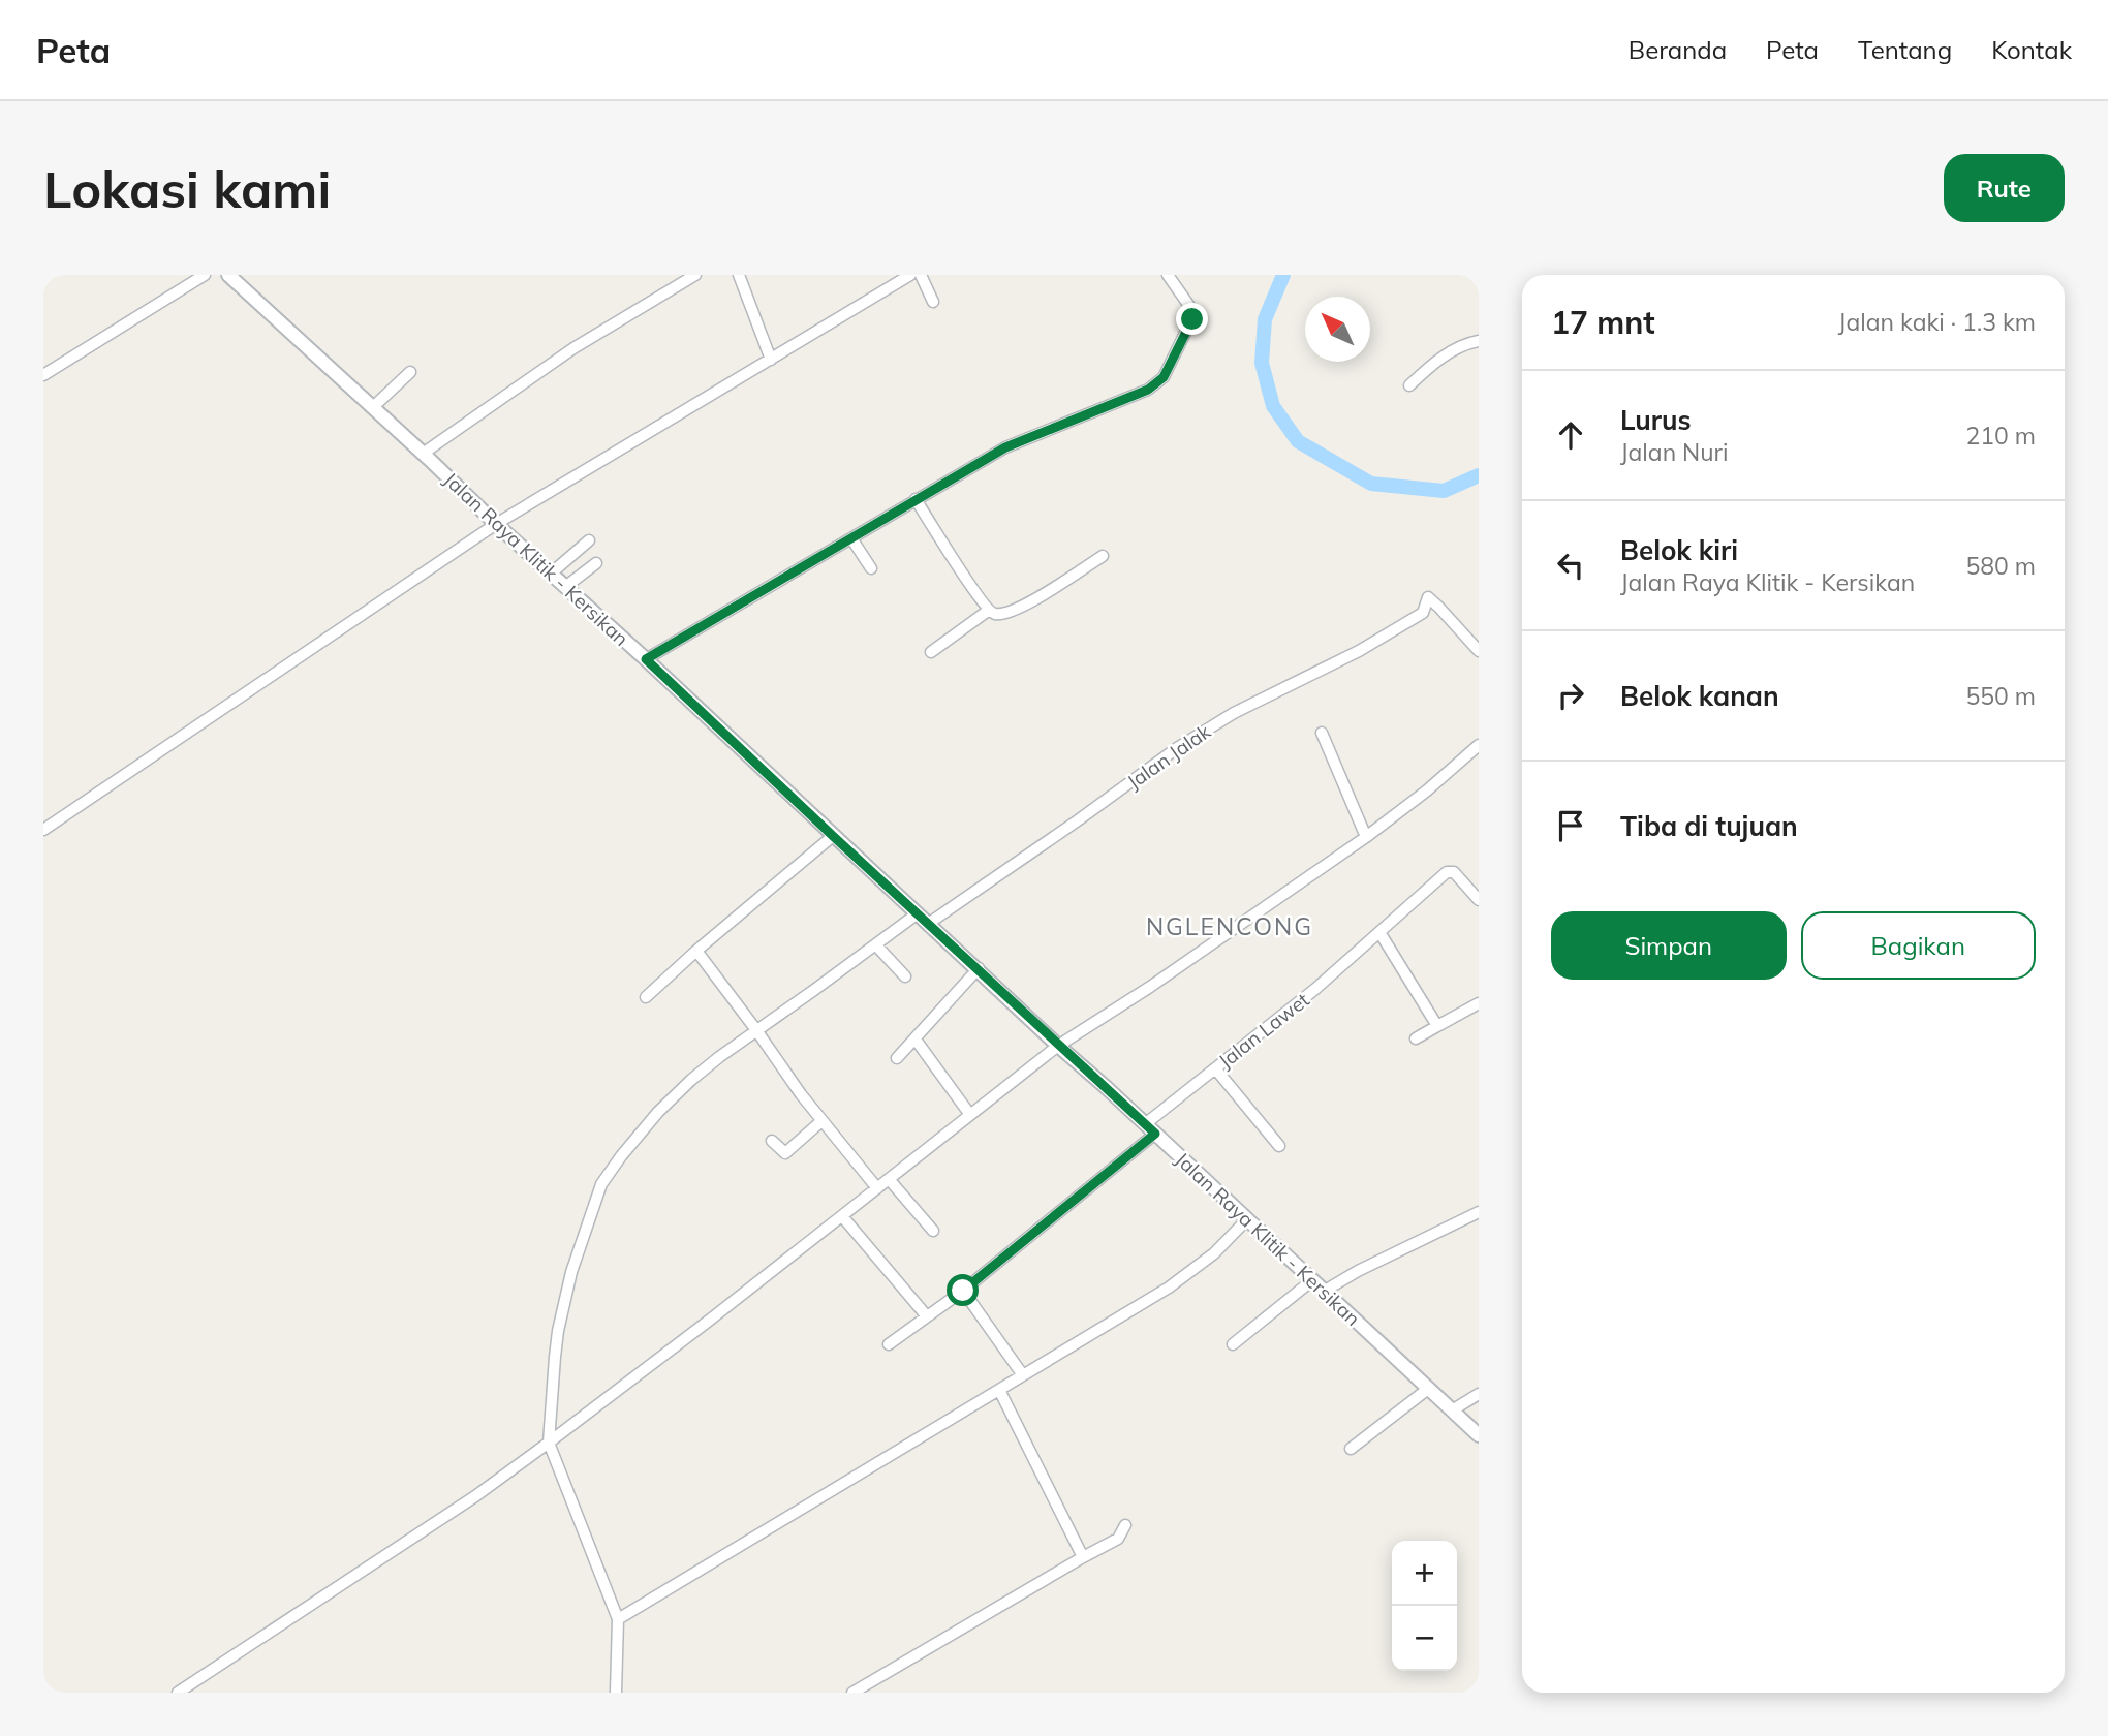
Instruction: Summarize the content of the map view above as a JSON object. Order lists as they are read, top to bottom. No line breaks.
{"streets":{"street":["Jalan Raya Klitik - Kersikan","Jalan Jalak","Jalan Lawet"]},"crossings":[["Jalan Raya Klitik - Kersikan","Jalan Jalak"],["Jalan Raya Klitik - Kersikan","Jalan Lawet"]],"districts":["NGLENCONG"],"north":"top left","page":{"header":"Peta","nav":["Beranda","Peta","Tentang","Kontak"],"buttons":["Rute",["Simpan","Bagikan"]],"title":"Lokasi kami","heading":["17 mnt","Jalan kaki · 1.3 km"],"list":[["Lurus","Jalan Nuri","210 m"],["Belok kiri","Jalan Raya Klitik - Kersikan","580 m"],["Belok kanan","550 m"],"Tiba di tujuan"],"map_buttons":["+","−"]}}
